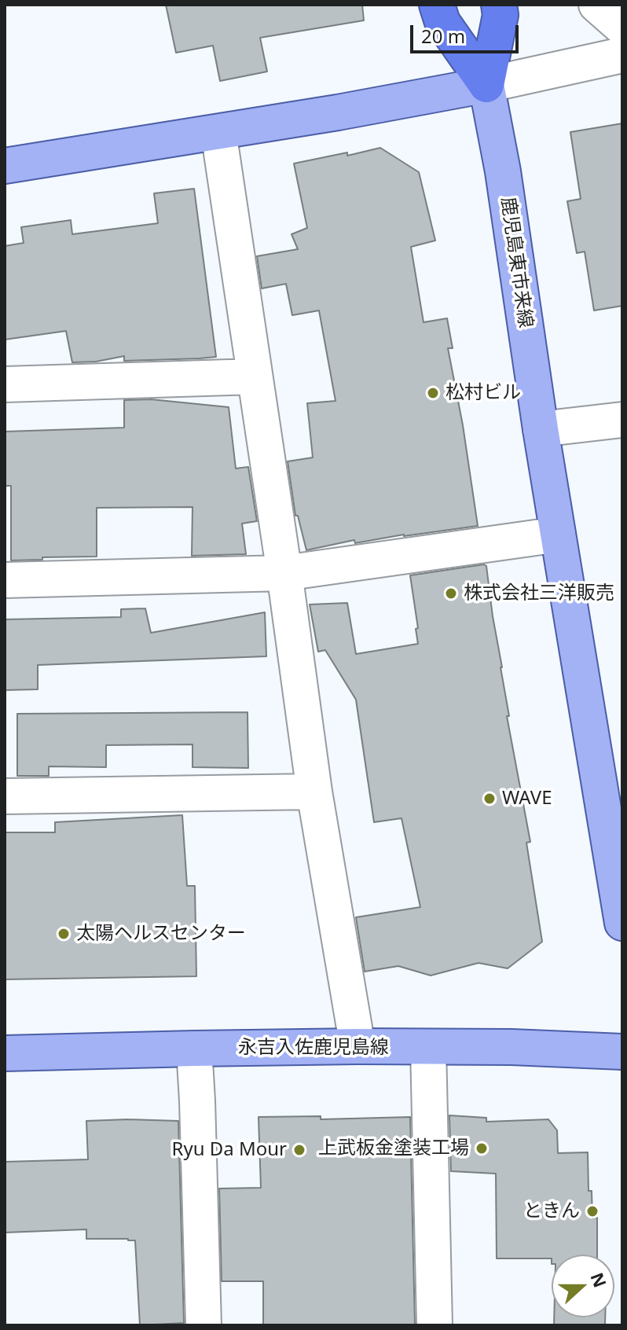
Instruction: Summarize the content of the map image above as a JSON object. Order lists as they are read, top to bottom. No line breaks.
{"streets":{"main road":["鹿児島東市来線","永吉入佐鹿児島線"]},"places":["松村ビル","株式会社三洋販売","WAVE","太陽ヘルスセンター","上武板金塗装工場","Ryu Da Mour","ときん"],"scale_bar":"20 m","north":"right"}
